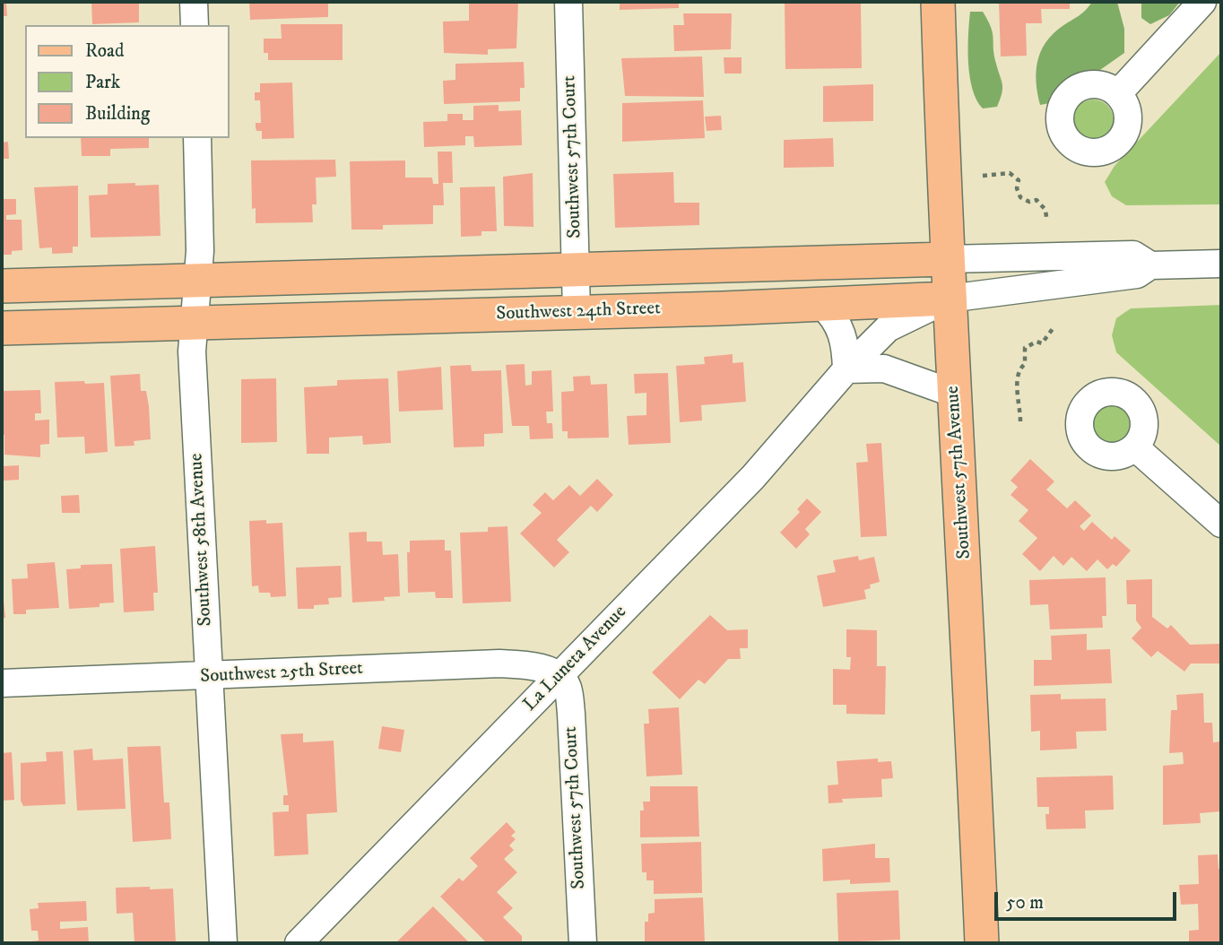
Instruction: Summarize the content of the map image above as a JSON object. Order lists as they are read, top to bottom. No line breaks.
{"streets":{"main road":["Southwest 24th Street","Southwest 57th Avenue"],"street":["Southwest 57th Court","Southwest 58th Avenue","La Luneta Avenue","Southwest 25th Street"]},"crossings":[["Southwest 57th Court","Southwest 24th Street"],["Southwest 57th Court","La Luneta Avenue"],["Southwest 57th Court","Southwest 25th Street"],["Southwest 24th Street","Southwest 57th Avenue"],["Southwest 24th Street","Southwest 58th Avenue"],["Southwest 24th Street","La Luneta Avenue"],["Southwest 57th Avenue","La Luneta Avenue"],["Southwest 58th Avenue","Southwest 25th Street"],["La Luneta Avenue","Southwest 25th Street"]],"legend":["Road","Park","Building"],"scale_bar":"50 m"}
